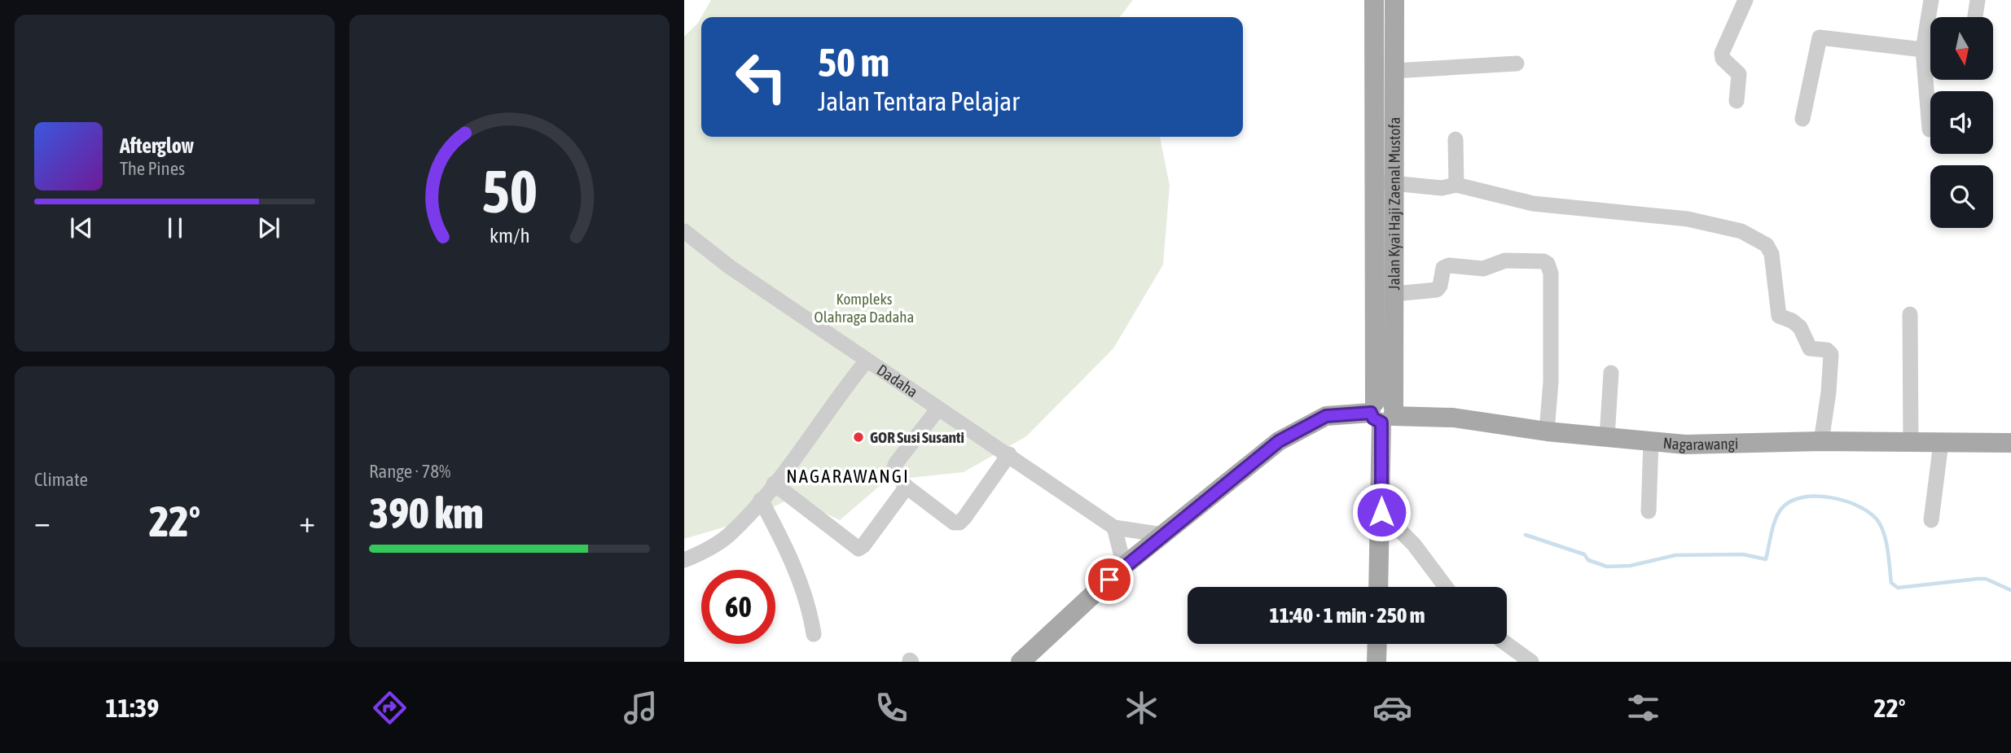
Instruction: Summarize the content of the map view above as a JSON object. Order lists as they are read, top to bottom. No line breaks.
{"streets":{"main road":["Jalan Kyai Haji Zaenal Mustofa","Nagarawangi"],"street":["Dadaha"]},"crossings":[["Jalan Kyai Haji Zaenal Mustofa","Nagarawangi"],["Dadaha","Nagarawangi"]],"districts":["NAGARAWANGI"],"parks":["Kompleks Olahraga Dadaha"],"places":["GOR Susi Susanti"],"north":"bottom","page":{"turn":["50 m","Jalan Tentara Pelajar"],"song":["Afterglow","The Pines"],"tile":["Climate",["Range · 78%","390 km"]],"heat":["−","22°","+"],"limit":"60","trip":"11:40 · 1 min · 250 m","tabs":["11:39","22°"],"gauge":["50","km/h"]}}
